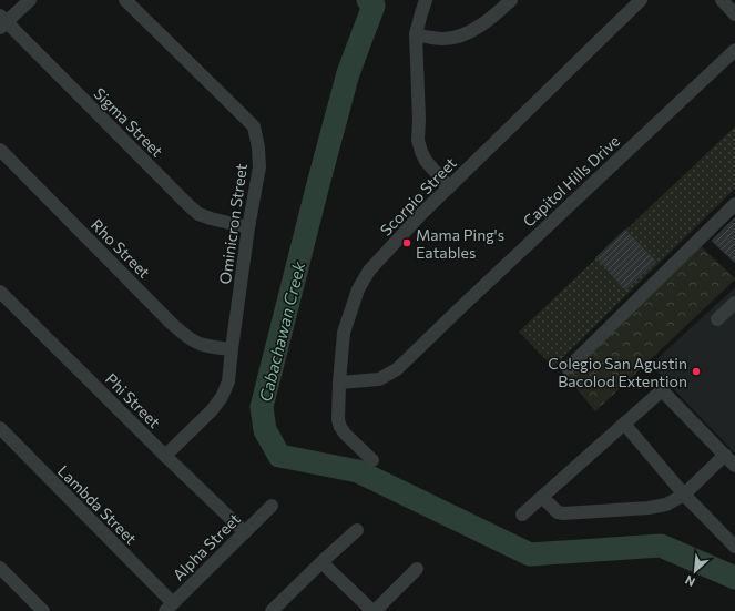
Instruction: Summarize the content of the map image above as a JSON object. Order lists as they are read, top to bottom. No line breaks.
{"streets":{"street":["Sigma Street","Capitol Hills Drive","Scorpio Street","Ominicron Street","Rho Street","Phi Street","Lambda Street","Alpha Street"]},"crossings":[["Sigma Street","Ominicron Street"],["Capitol Hills Drive","Scorpio Street"],["Ominicron Street","Rho Street"],["Ominicron Street","Phi Street"],["Phi Street","Alpha Street"],["Lambda Street","Alpha Street"]],"water":["Cabachawan Creek"],"places":["Mama Ping's Eatables","Colegio San Agustin Bacolod Extention"],"north":"bottom left"}
